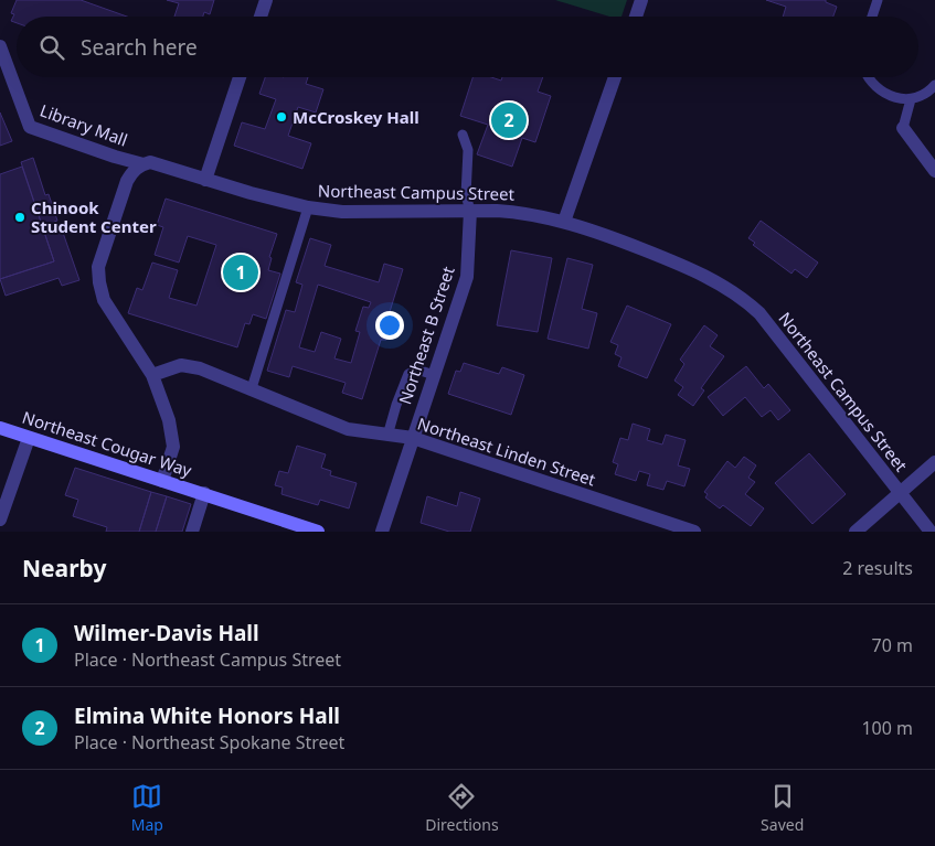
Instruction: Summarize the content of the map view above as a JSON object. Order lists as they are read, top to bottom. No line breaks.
{"streets":{"street":["Library Mall","Northeast Campus Street","Northeast B Street","Northeast Cougar Way","Northeast Linden Street"]},"crossings":[["Library Mall","Northeast Campus Street"],["Northeast Campus Street","Northeast B Street"],["Northeast B Street","Northeast Linden Street"]],"places":["McCroskey Hall","Chinook Student Center"],"page":{"search":"Search here","pins":["2","1"],"heading":["Nearby","2 results"],"list":[{"mark":"1","name":"Wilmer-Davis Hall","note":"Place · Northeast Campus Street","value":"70 m"},{"mark":"2","name":"Elmina White Honors Hall","note":"Place · Northeast Spokane Street","value":"100 m"}],"nav":["Map","Directions","Saved"]}}
